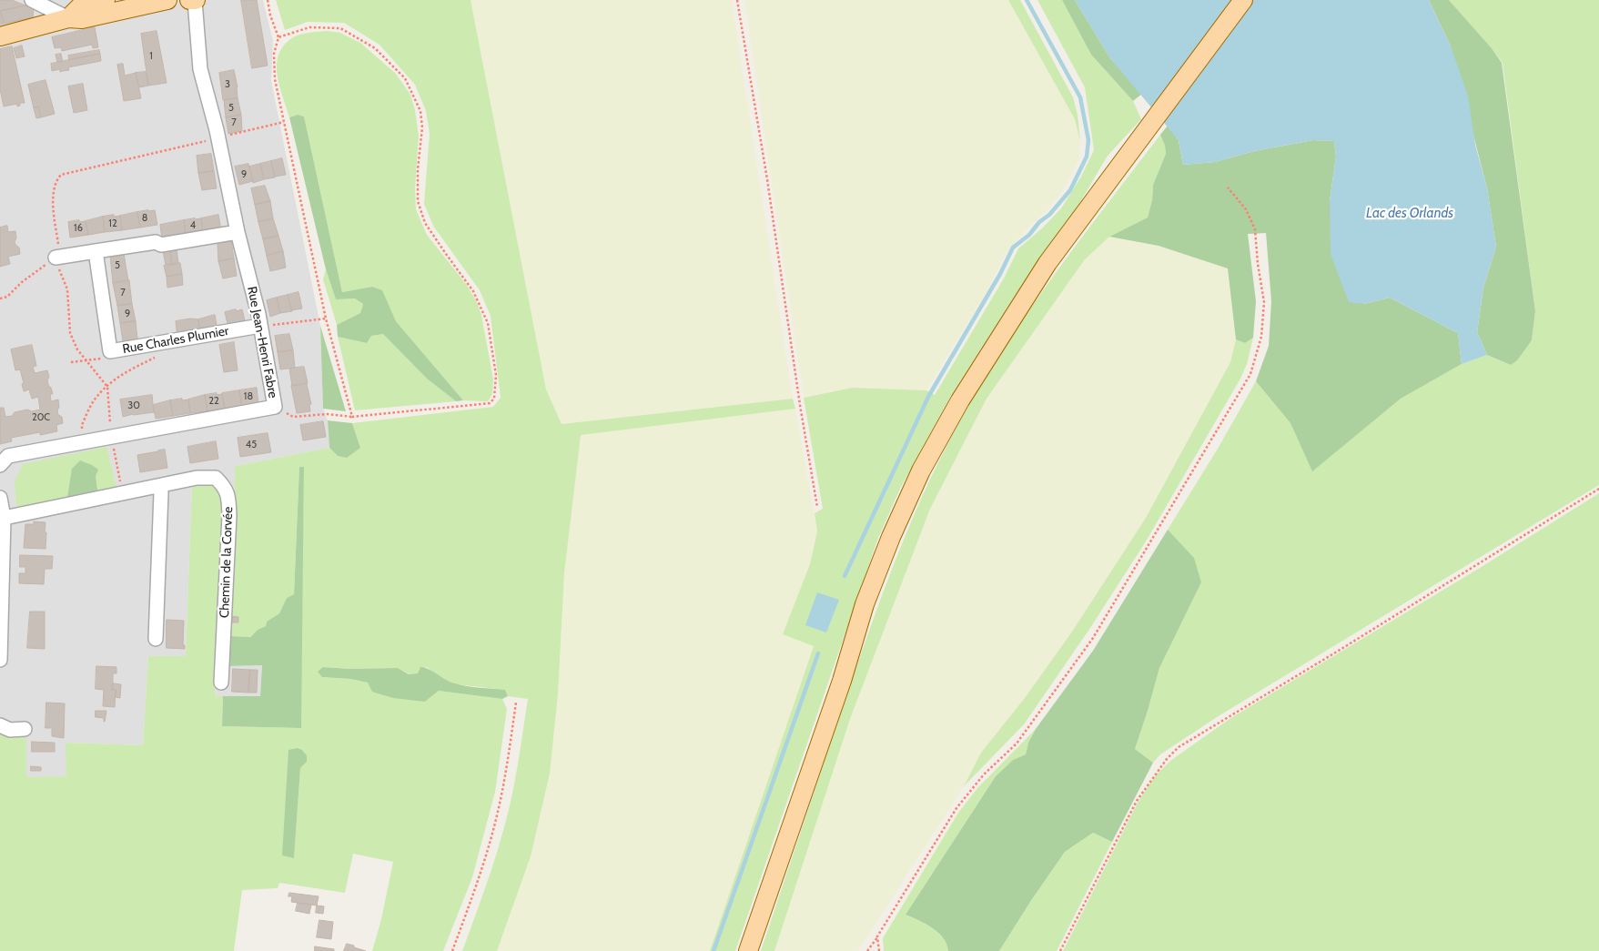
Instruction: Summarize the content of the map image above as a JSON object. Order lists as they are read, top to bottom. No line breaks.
{"streets":{"street":["Rue Charles Plumier","Rue Jean-Henri Fabre","Chemin de la Corvée"]},"crossings":[["Rue Charles Plumier","Rue Jean-Henri Fabre"]],"water":["Lac des Orlands"],"house_numbers":["1","3","5","7","9","8","12","4","16","5","7","9","18","22","30","20C","45"]}
